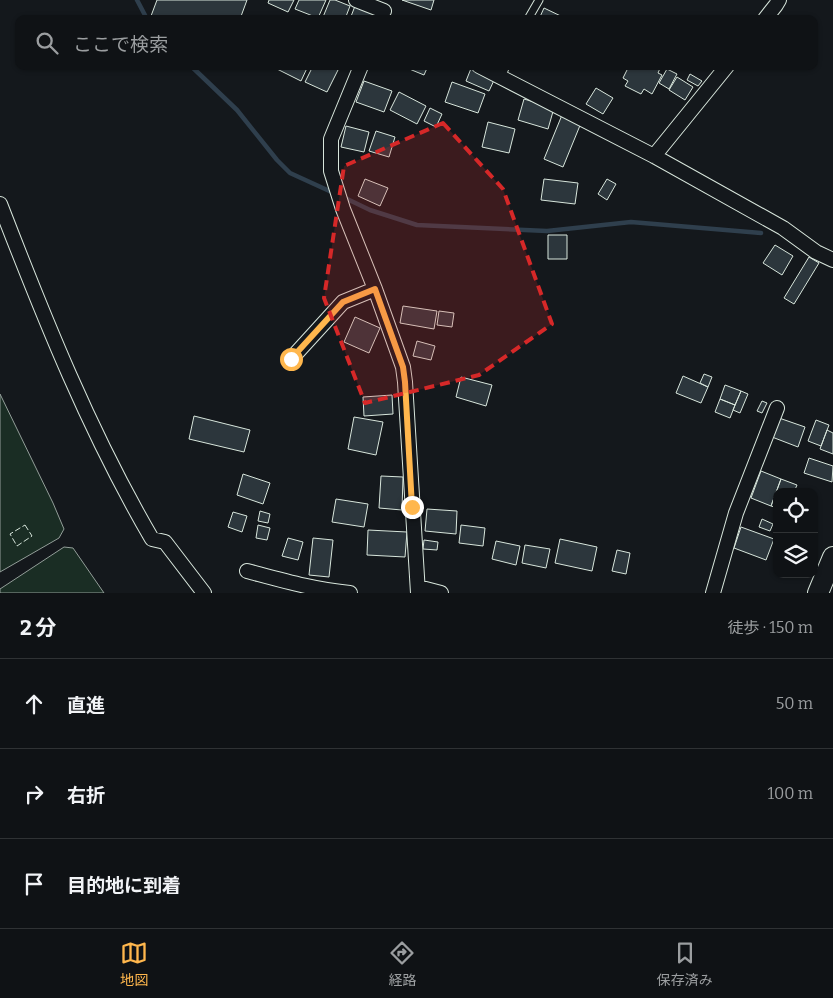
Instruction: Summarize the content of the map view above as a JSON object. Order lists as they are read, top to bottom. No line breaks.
{"page":{"search":"ここで検索","heading":["2 分","徒歩 · 150 m"],"list":[["直進","50 m"],["右折","100 m"],"目的地に到着"],"nav":["地図","経路","保存済み"]}}
